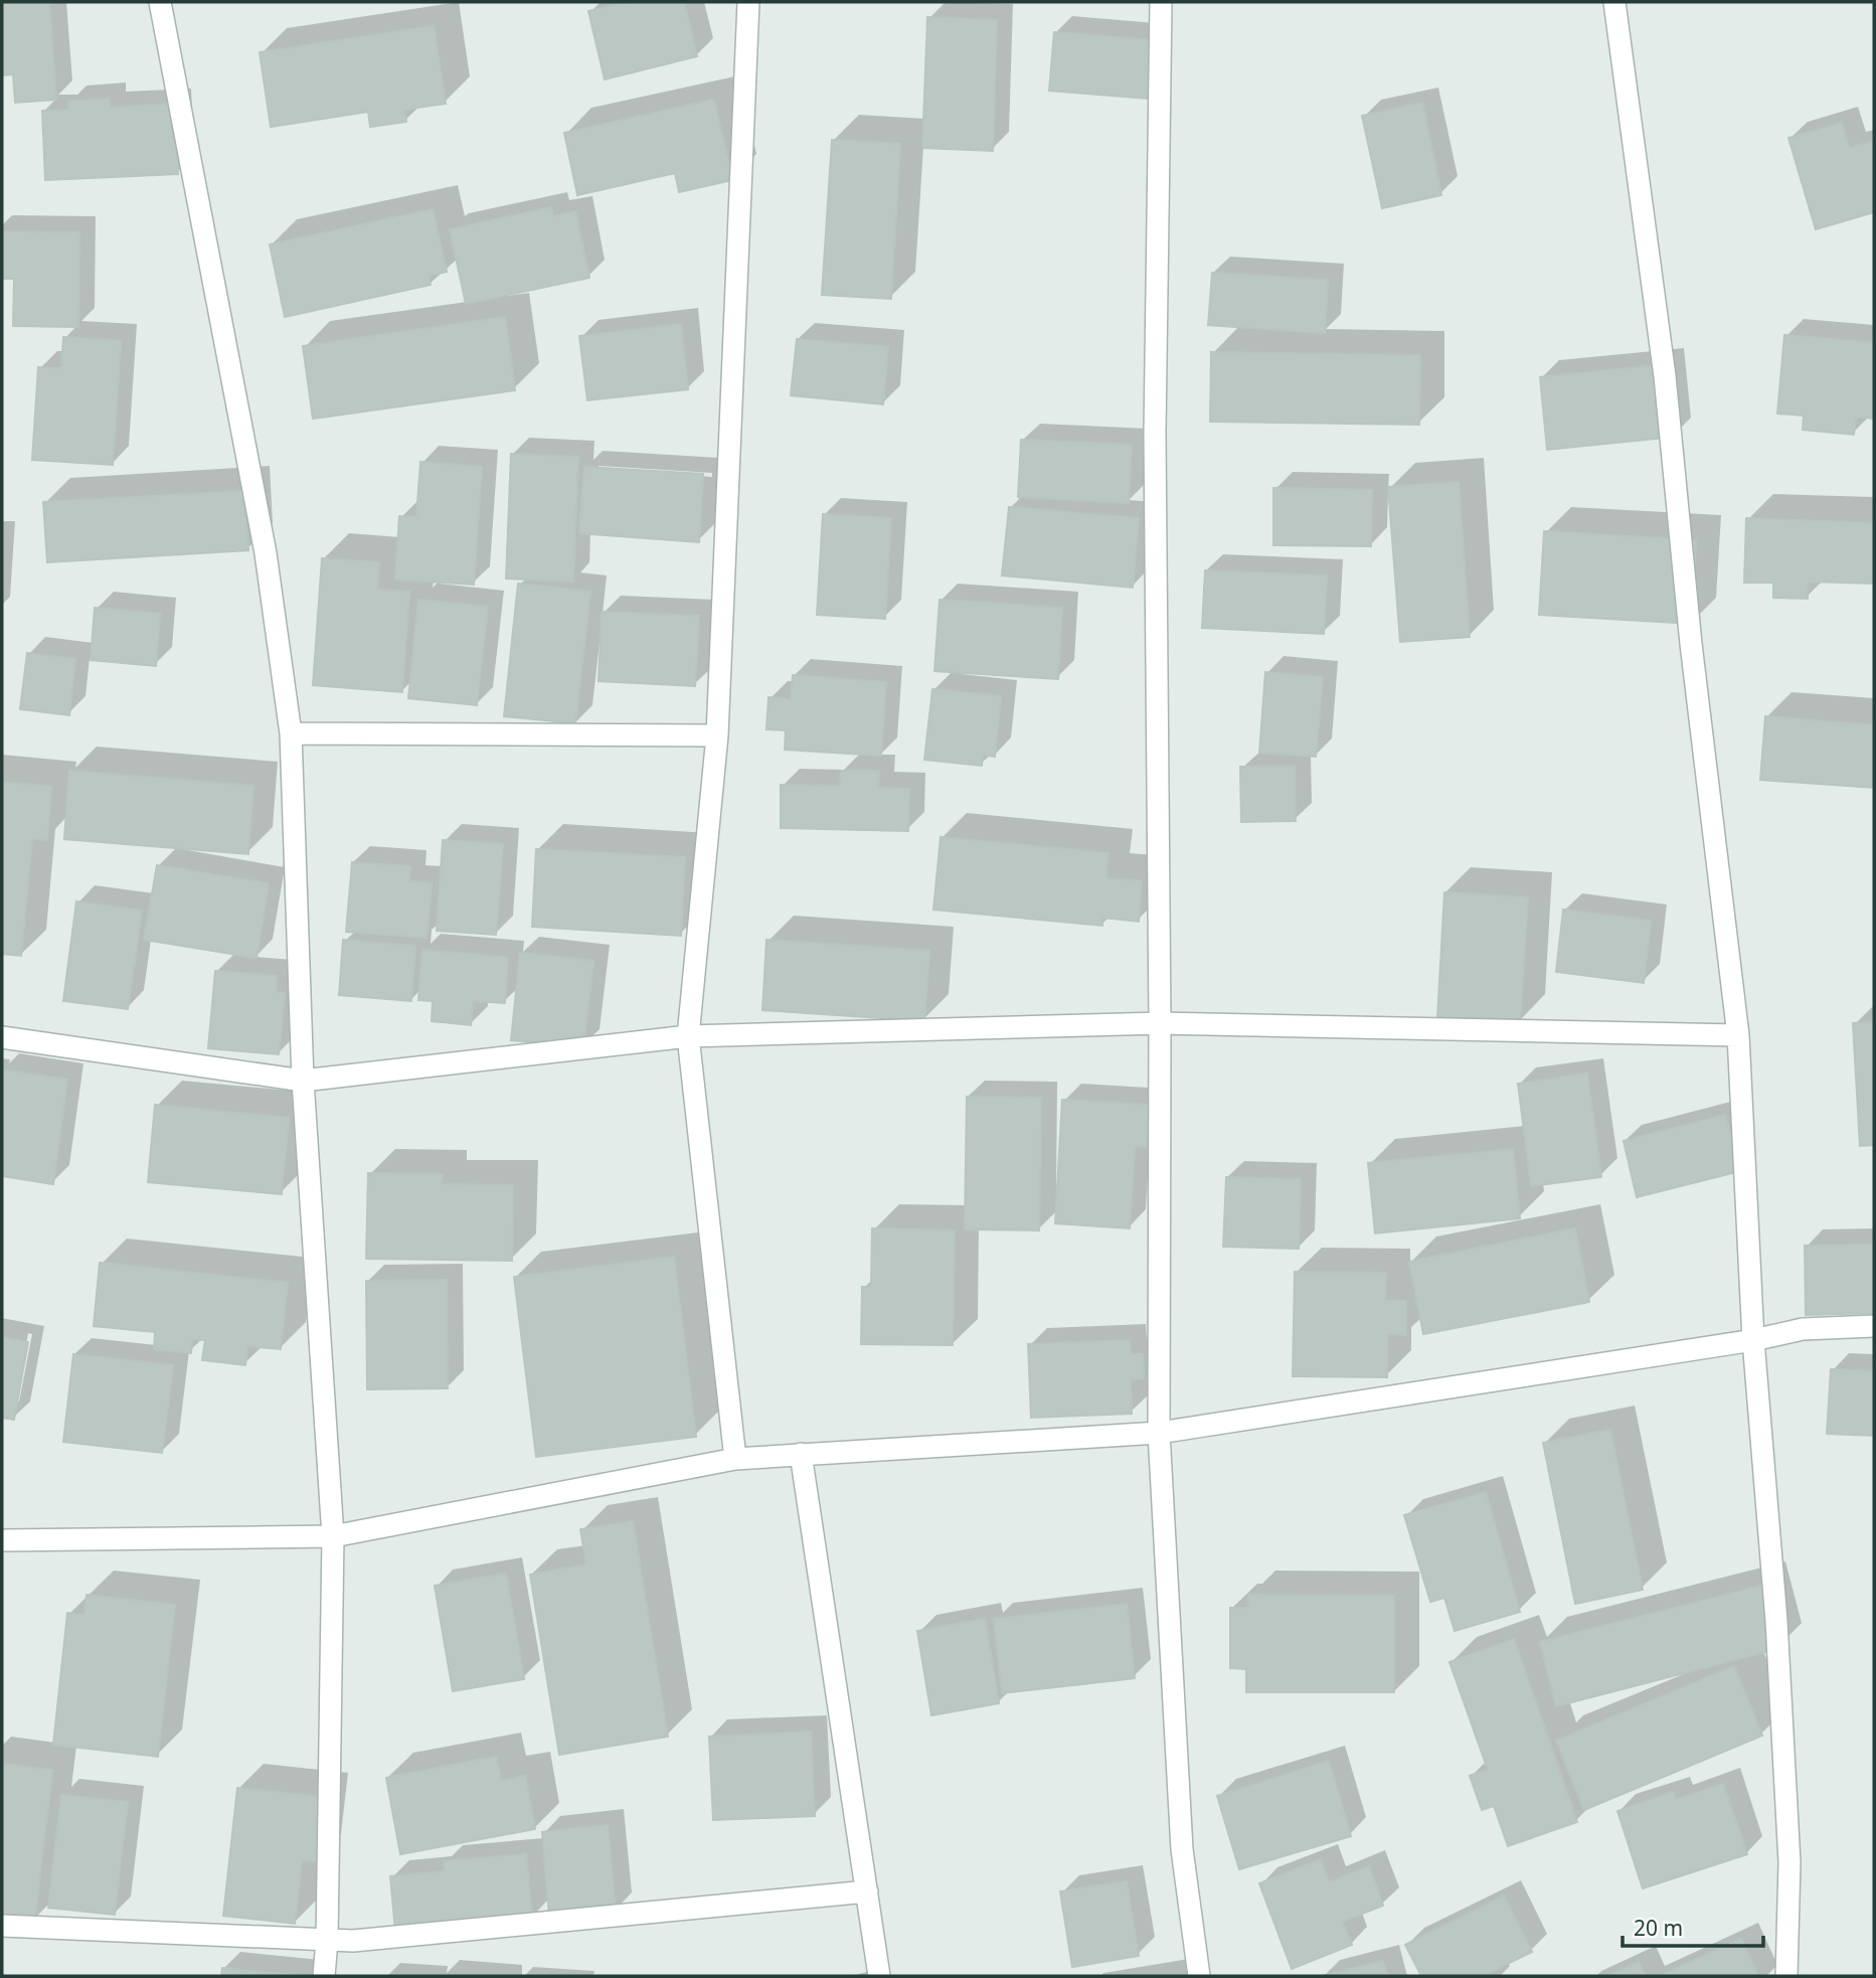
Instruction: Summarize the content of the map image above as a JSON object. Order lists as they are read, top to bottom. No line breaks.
{"scale_bar":"20 m"}
